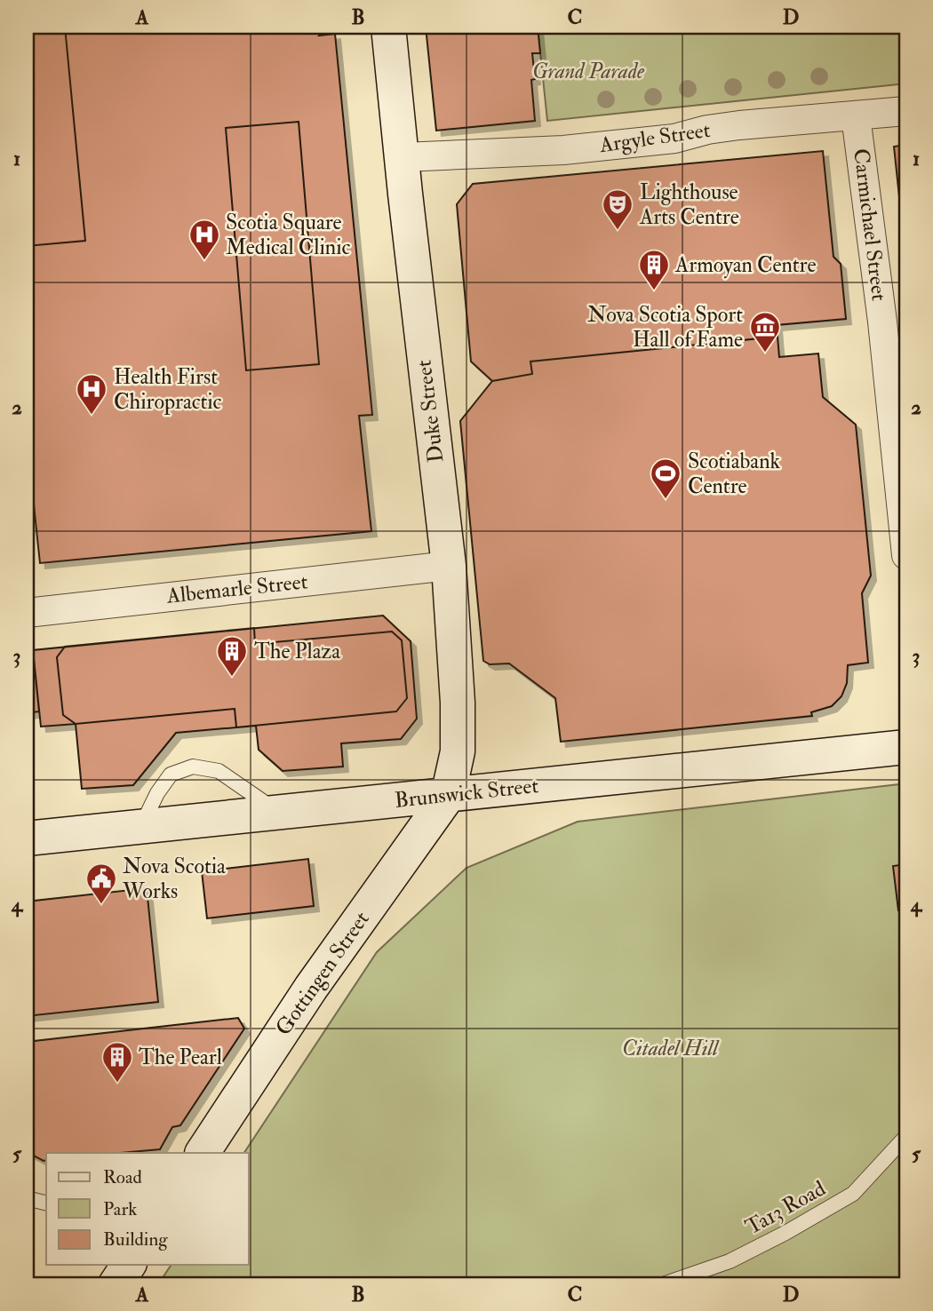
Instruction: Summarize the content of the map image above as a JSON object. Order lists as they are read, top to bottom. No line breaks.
{"streets":{"street":["Argyle Street","Carmichael Street","Duke Street","Albemarle Street","Brunswick Street","Gottingen Street"],"lane":["Ta13 Road"]},"crossings":[["Argyle Street","Carmichael Street"],["Argyle Street","Duke Street"],["Duke Street","Albemarle Street"],["Duke Street","Brunswick Street"],["Duke Street","Gottingen Street"],["Brunswick Street","Gottingen Street"]],"parks":["Grand Parade","Citadel Hill"],"places":{"theatre":["Lighthouse Arts Centre"],"hospital":["Scotia Square Medical Clinic","Health First Chiropractic"],"building":["Armoyan Centre","The Plaza","The Pearl"],"museum":["Nova Scotia Sport Hall of Fame"],"sports":["Scotiabank Centre"],"public building":["Nova Scotia Works"]},"legend":["Road","Park","Building"],"grid":{"columns":["A","B","C","D"],"rows":["1","2","3","4","5"]}}
